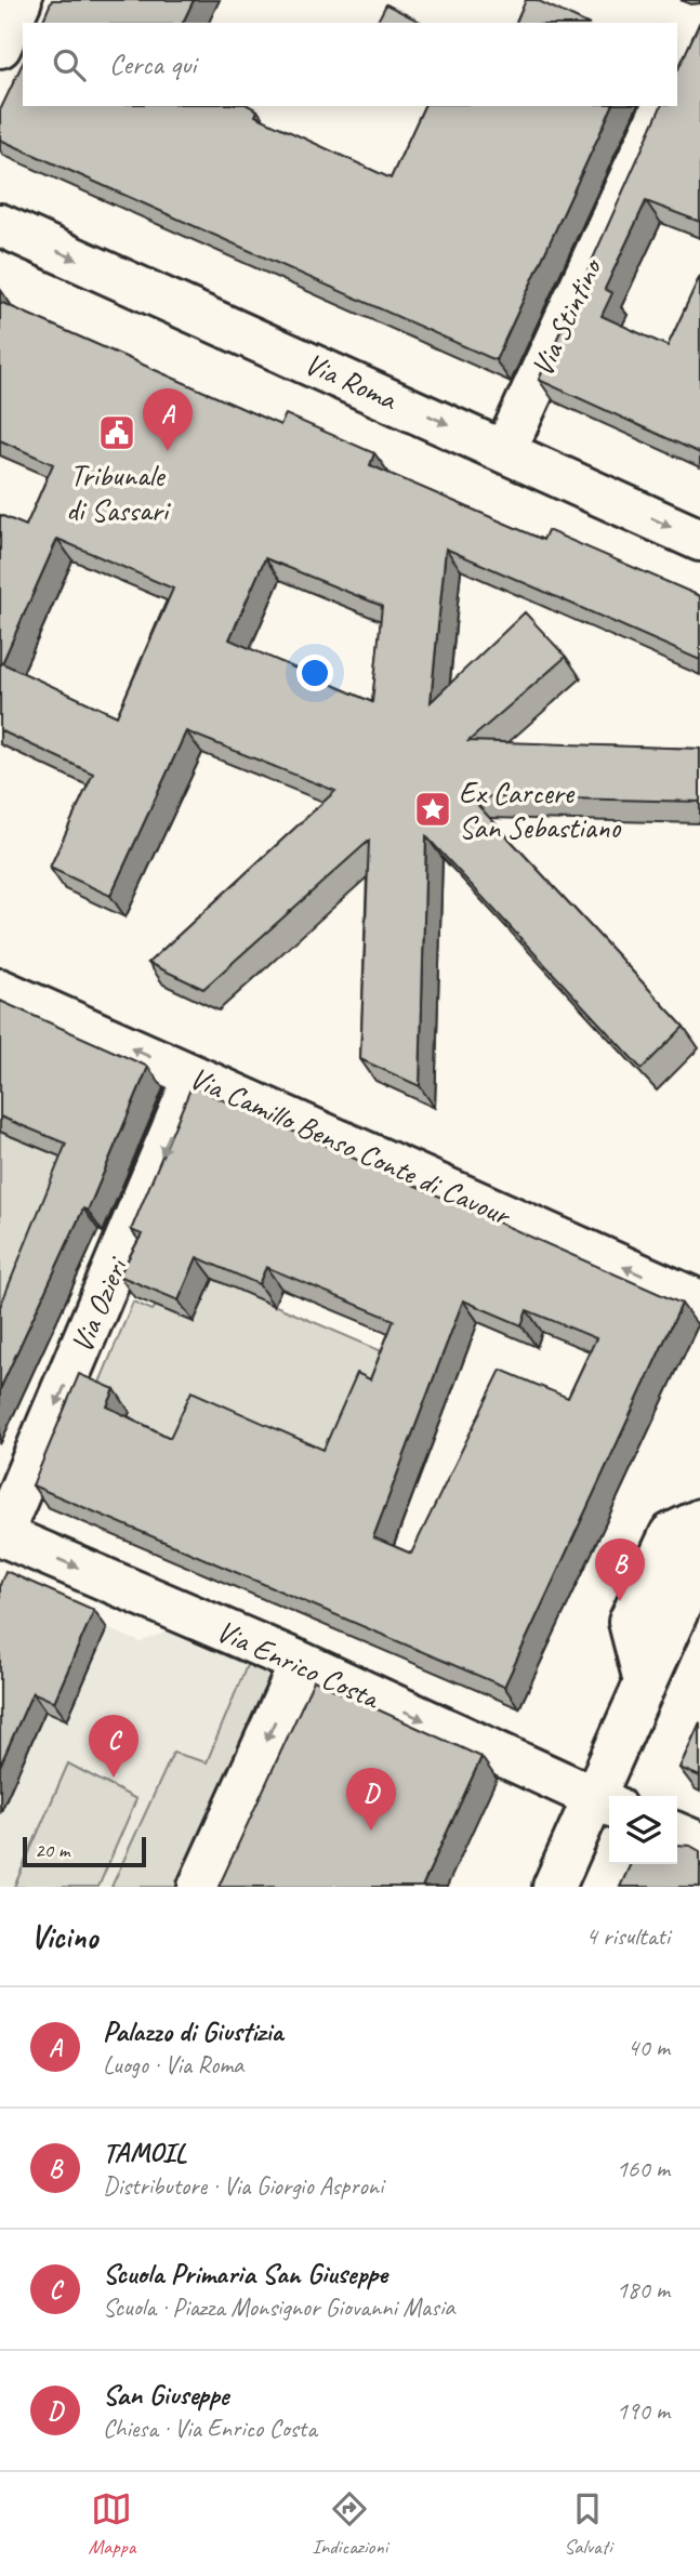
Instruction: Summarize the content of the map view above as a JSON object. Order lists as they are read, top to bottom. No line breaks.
{"streets":{"street":["Via Stintino","Via Roma","Via Camillo Benso Conte di Cavour","Via Ozieri","Via Enrico Costa"]},"crossings":[["Via Stintino","Via Roma"],["Via Camillo Benso Conte di Cavour","Via Ozieri"],["Via Ozieri","Via Enrico Costa"]],"one_way":["Via Roma","Via Camillo Benso Conte di Cavour","Via Ozieri","Via Enrico Costa"],"places":{"public building":["Tribunale di Sassari"],"place":["Ex Carcere San Sebastiano"]},"scale_bar":"20 m","page":{"search":"Cerca qui","pins":["A","B","C","D"],"scale":"20 m","heading":["Vicino","4 risultati"],"list":[{"mark":"A","name":"Palazzo di Giustizia","note":"Luogo · Via Roma","value":"40 m"},{"mark":"B","name":"TAMOIL","note":"Distributore · Via Giorgio Asproni","value":"160 m"},{"mark":"C","name":"Scuola Primaria San Giuseppe","note":"Scuola · Piazza Monsignor Giovanni Masia","value":"180 m"},{"mark":"D","name":"San Giuseppe","note":"Chiesa · Via Enrico Costa","value":"190 m"}],"nav":["Mappa","Indicazioni","Salvati"]}}
